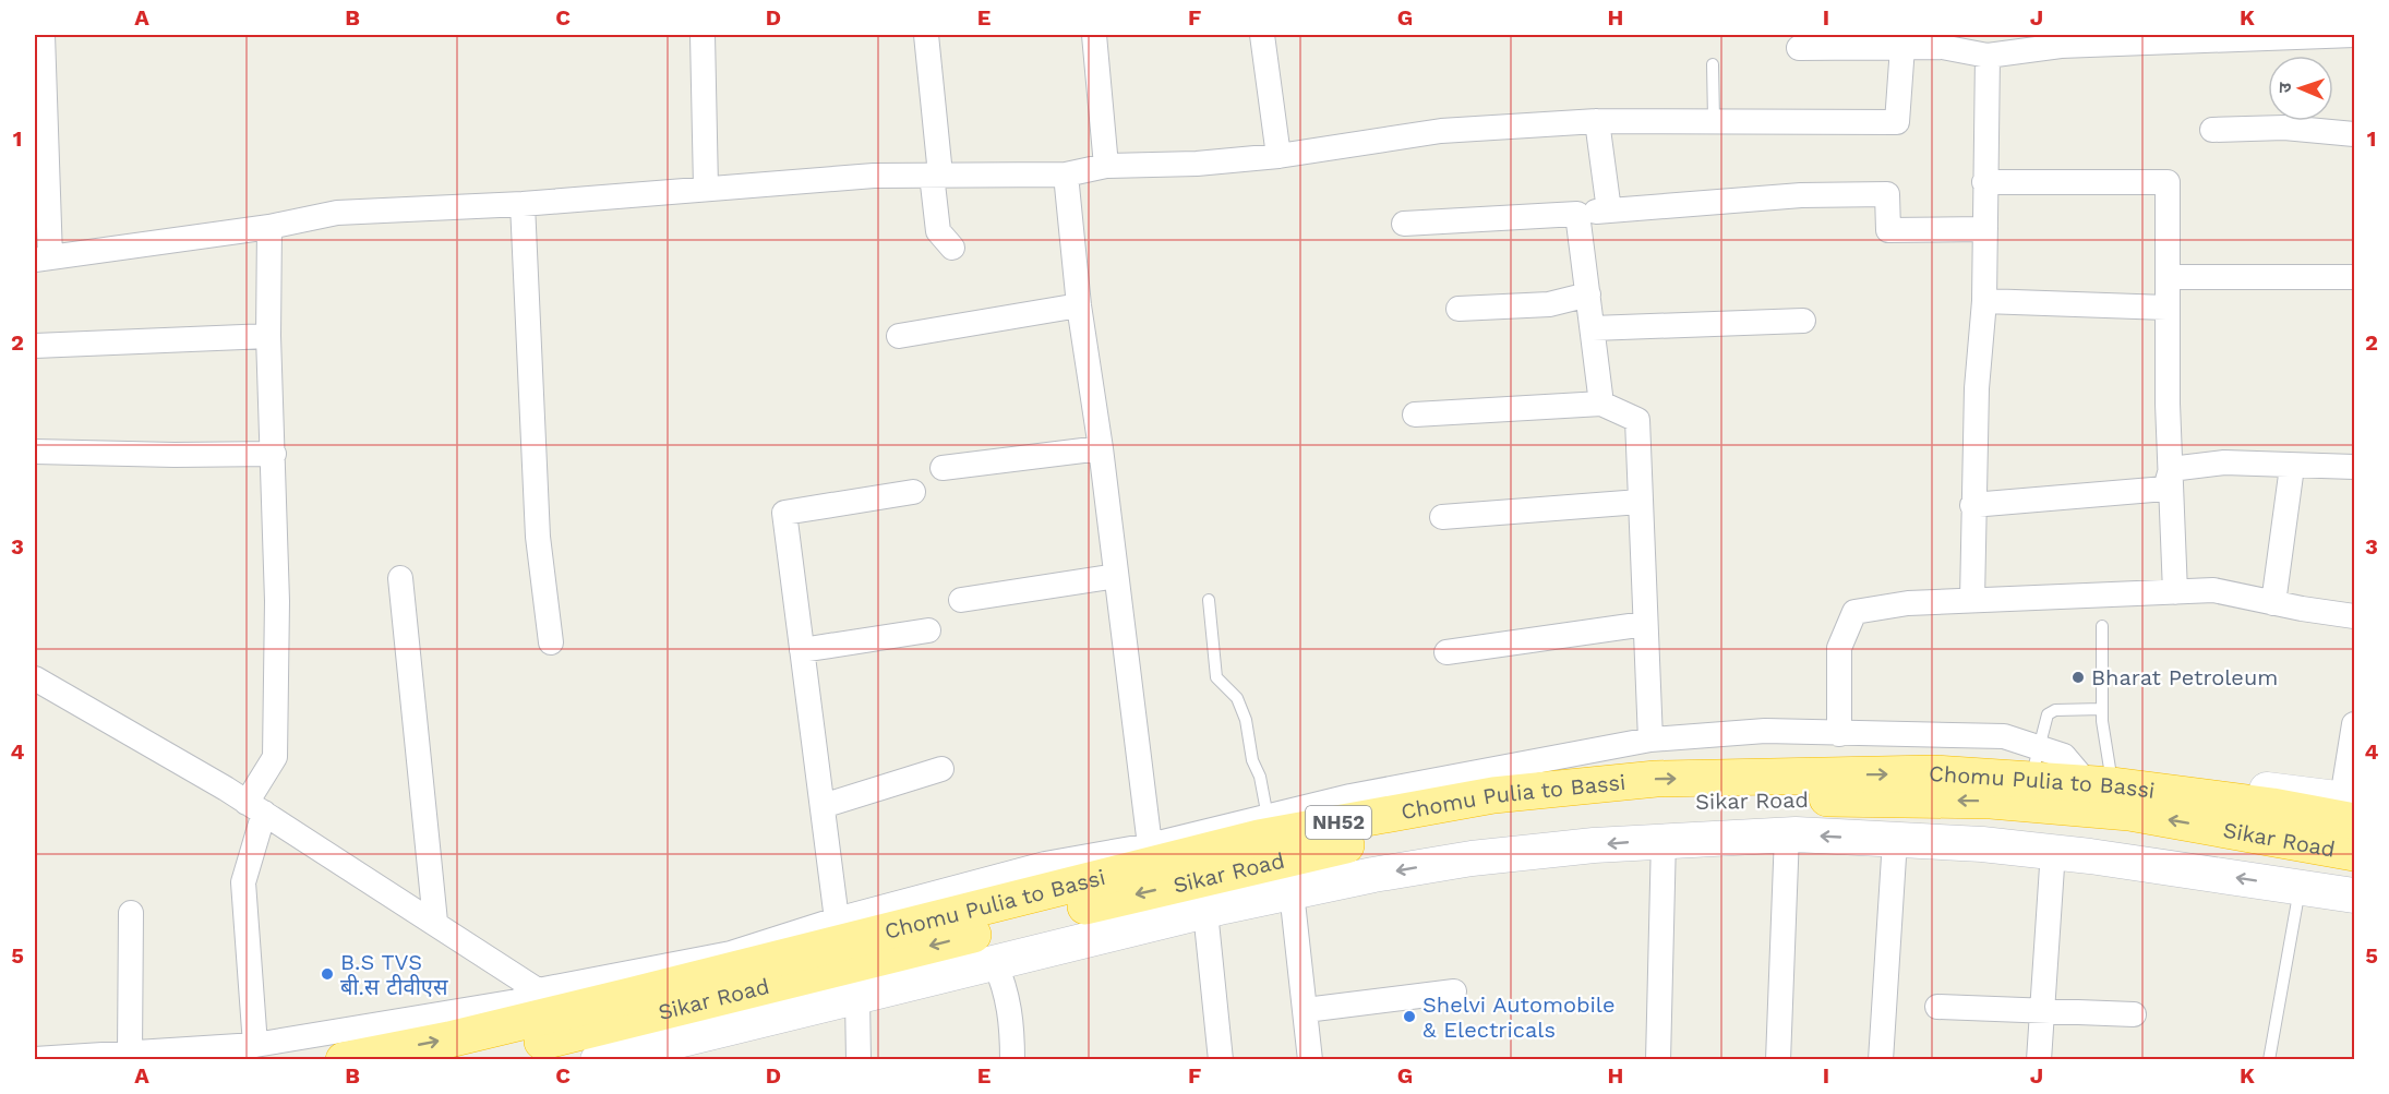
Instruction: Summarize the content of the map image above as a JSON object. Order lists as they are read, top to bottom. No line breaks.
{"streets":{"highway":["Chomu Pulia to Bassi","Sikar Road","NH52"]},"one_way":["Chomu Pulia to Bassi","Sikar Road"],"places":["Bharat Petroleum","B.S TVS बी.स टीवीएस","Shelvi Automobile & Electricals"],"north":"left","grid":{"columns":["A","B","C","D","E","F","G","H","I","J","K"],"rows":["1","2","3","4","5"]}}
